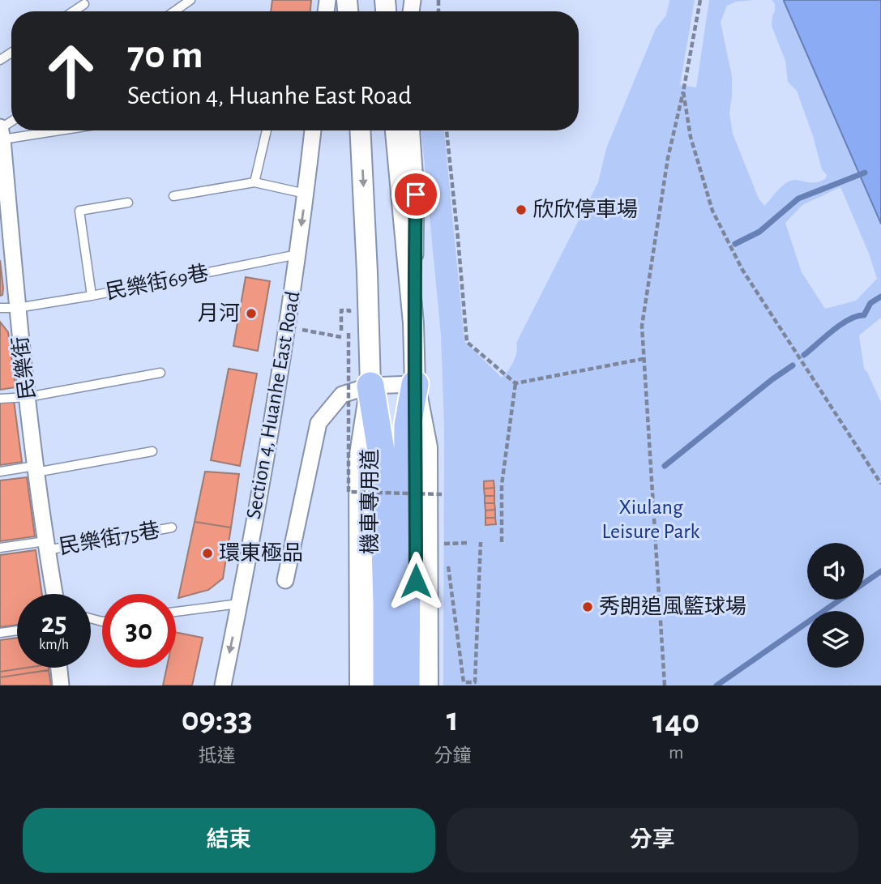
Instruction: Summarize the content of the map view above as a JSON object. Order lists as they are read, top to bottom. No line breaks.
{"streets":{"street":["民樂街","Section 4, Huanhe East Road","機車專用道"],"lane":["民樂街69巷","民樂街75巷"]},"crossings":[["民樂街69巷","民樂街"],["民樂街69巷","Section 4, Huanhe East Road"],["民樂街","民樂街75巷"],["Section 4, Huanhe East Road","機車專用道"]],"parks":["Xiulang Leisure Park"],"places":["欣欣停車場","月河","環東極品","秀朗追風籃球場"],"page":{"turn":["70 m","Section 4, Huanhe East Road"],"speed":"25 km/h","limit":"30","eta":["09:33","抵達","1","分鐘","140","m"],"buttons":["結束","分享"]}}
